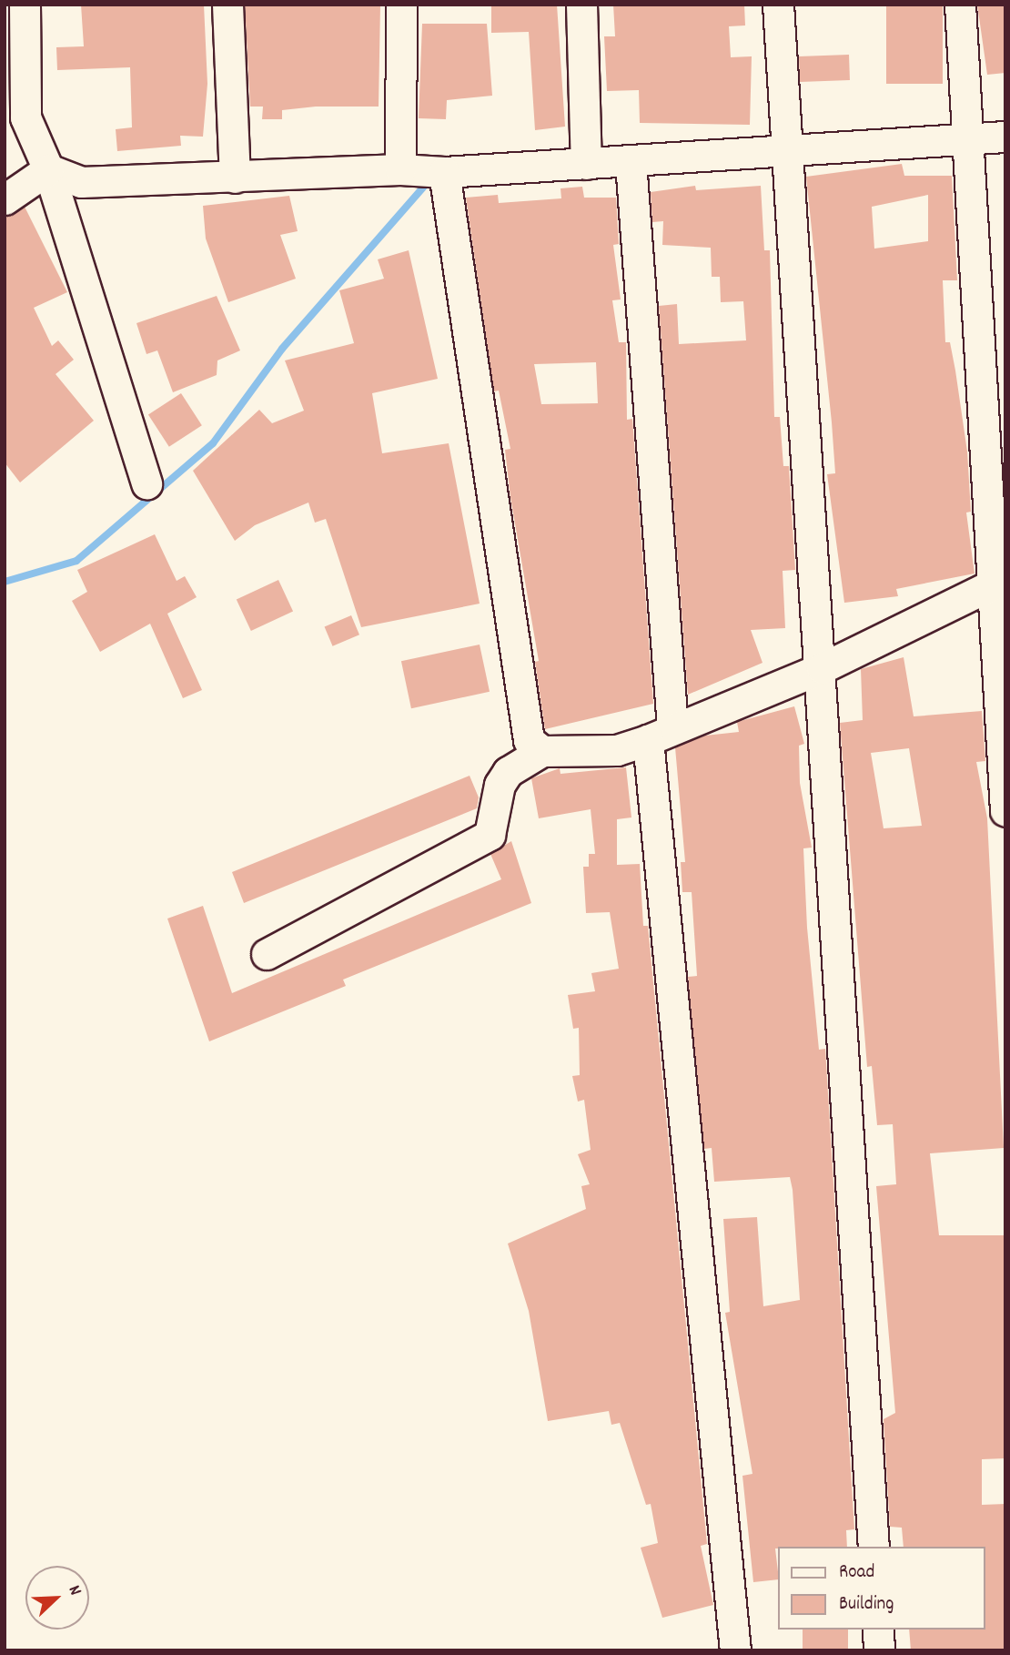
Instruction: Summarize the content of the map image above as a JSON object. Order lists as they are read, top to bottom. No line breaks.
{"legend":["Road","Building"],"north":"top right"}
